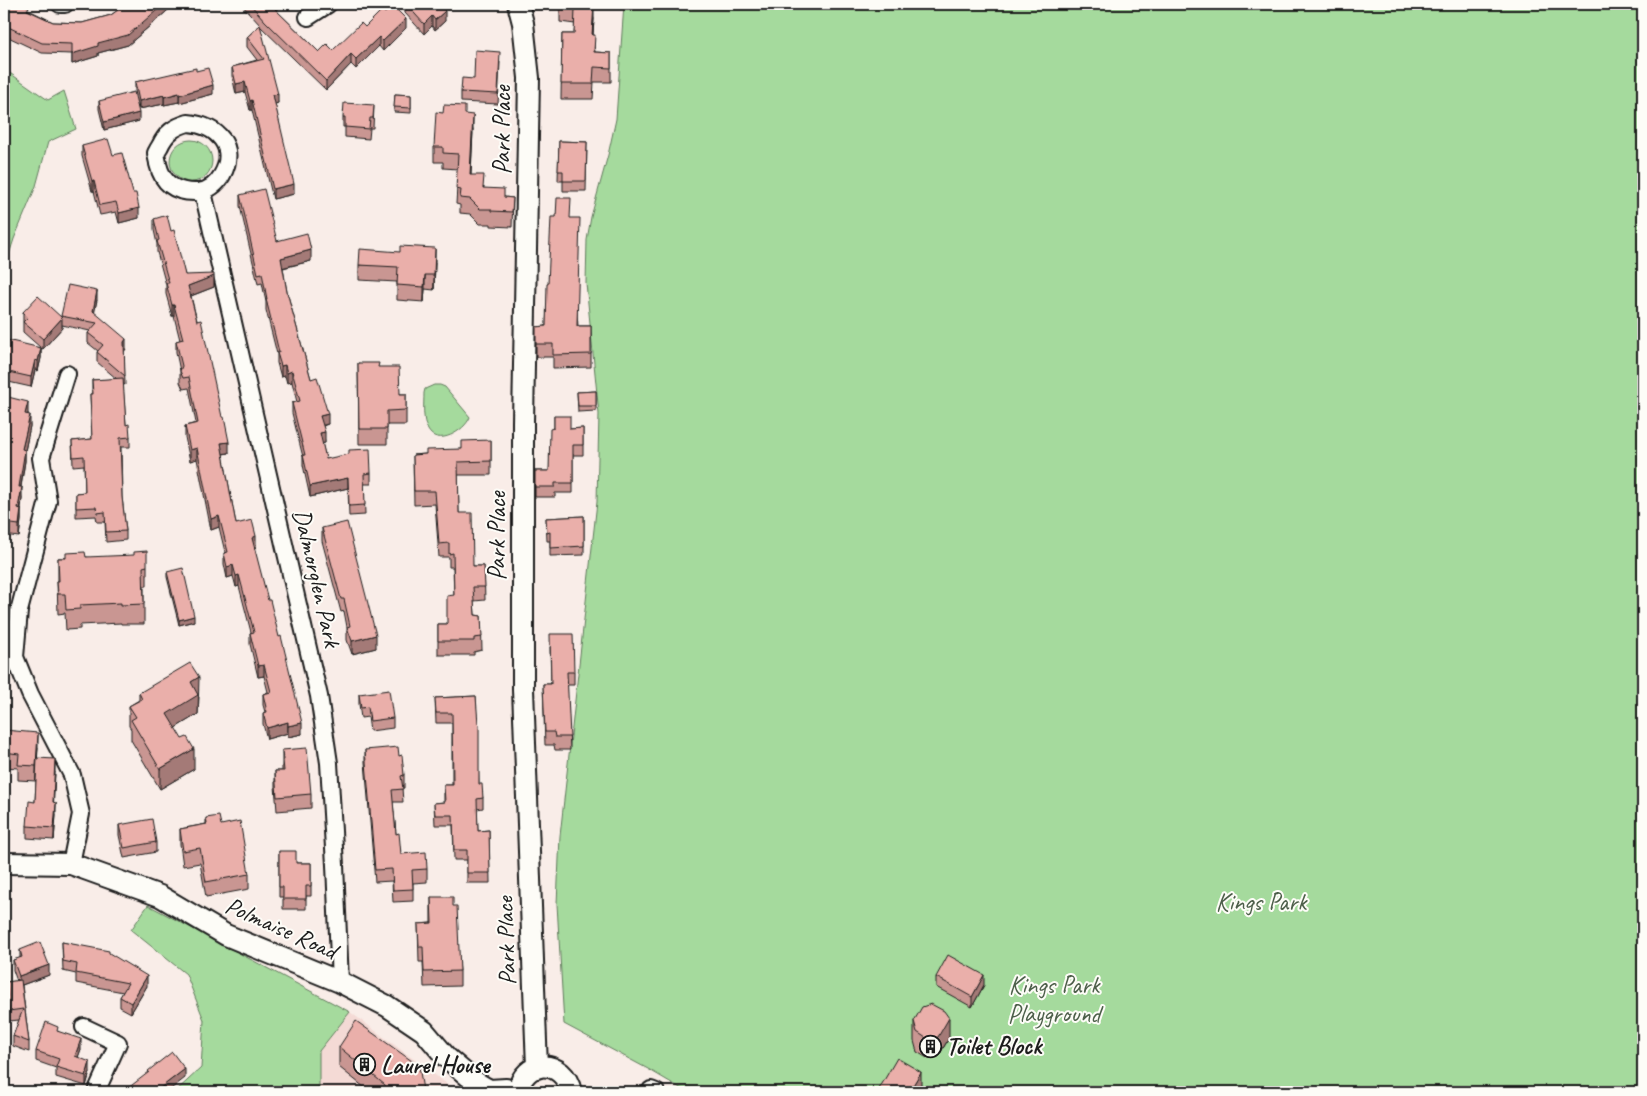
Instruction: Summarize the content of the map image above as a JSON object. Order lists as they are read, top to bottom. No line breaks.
{"streets":{"street":["Park Place","Dalmorglen Park","Polmaise Road"]},"crossings":[["Dalmorglen Park","Polmaise Road"]],"parks":["Kings Park","Kings Park Playground"],"places":{"building":["Toilet Block","Laurel House"]}}
